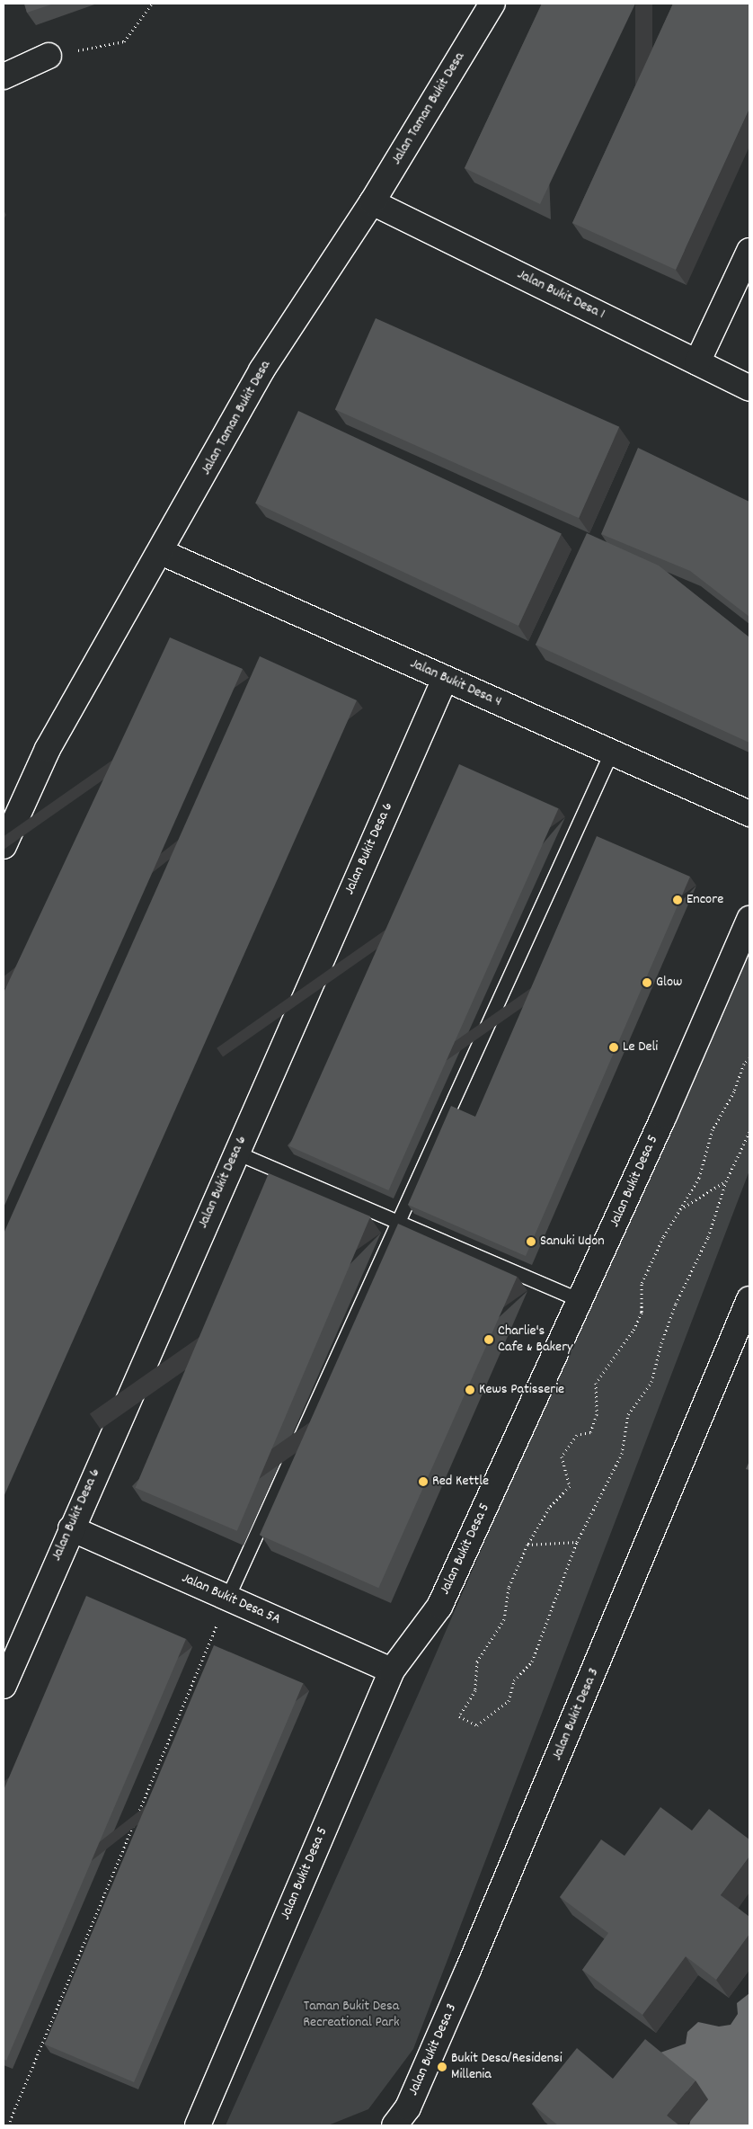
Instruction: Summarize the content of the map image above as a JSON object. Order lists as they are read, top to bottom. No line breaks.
{"streets":{"street":["Jalan Taman Bukit Desa","Jalan Bukit Desa 1","Jalan Bukit Desa 4","Jalan Bukit Desa 6","Jalan Bukit Desa 5","Jalan Bukit Desa 5A","Jalan Bukit Desa 3"]},"crossings":[["Jalan Taman Bukit Desa","Jalan Bukit Desa 1"],["Jalan Taman Bukit Desa","Jalan Bukit Desa 4"],["Jalan Bukit Desa 4","Jalan Bukit Desa 6"],["Jalan Bukit Desa 6","Jalan Bukit Desa 5A"],["Jalan Bukit Desa 5","Jalan Bukit Desa 5A"]],"parks":["Taman Bukit Desa Recreational Park"],"places":["Encore","Glow","Le Deli","Sanuki Udon","Charlie's Cafe & Bakery","Kews Patisserie","Red Kettle","Bukit Desa/Residensi Millenia"]}
